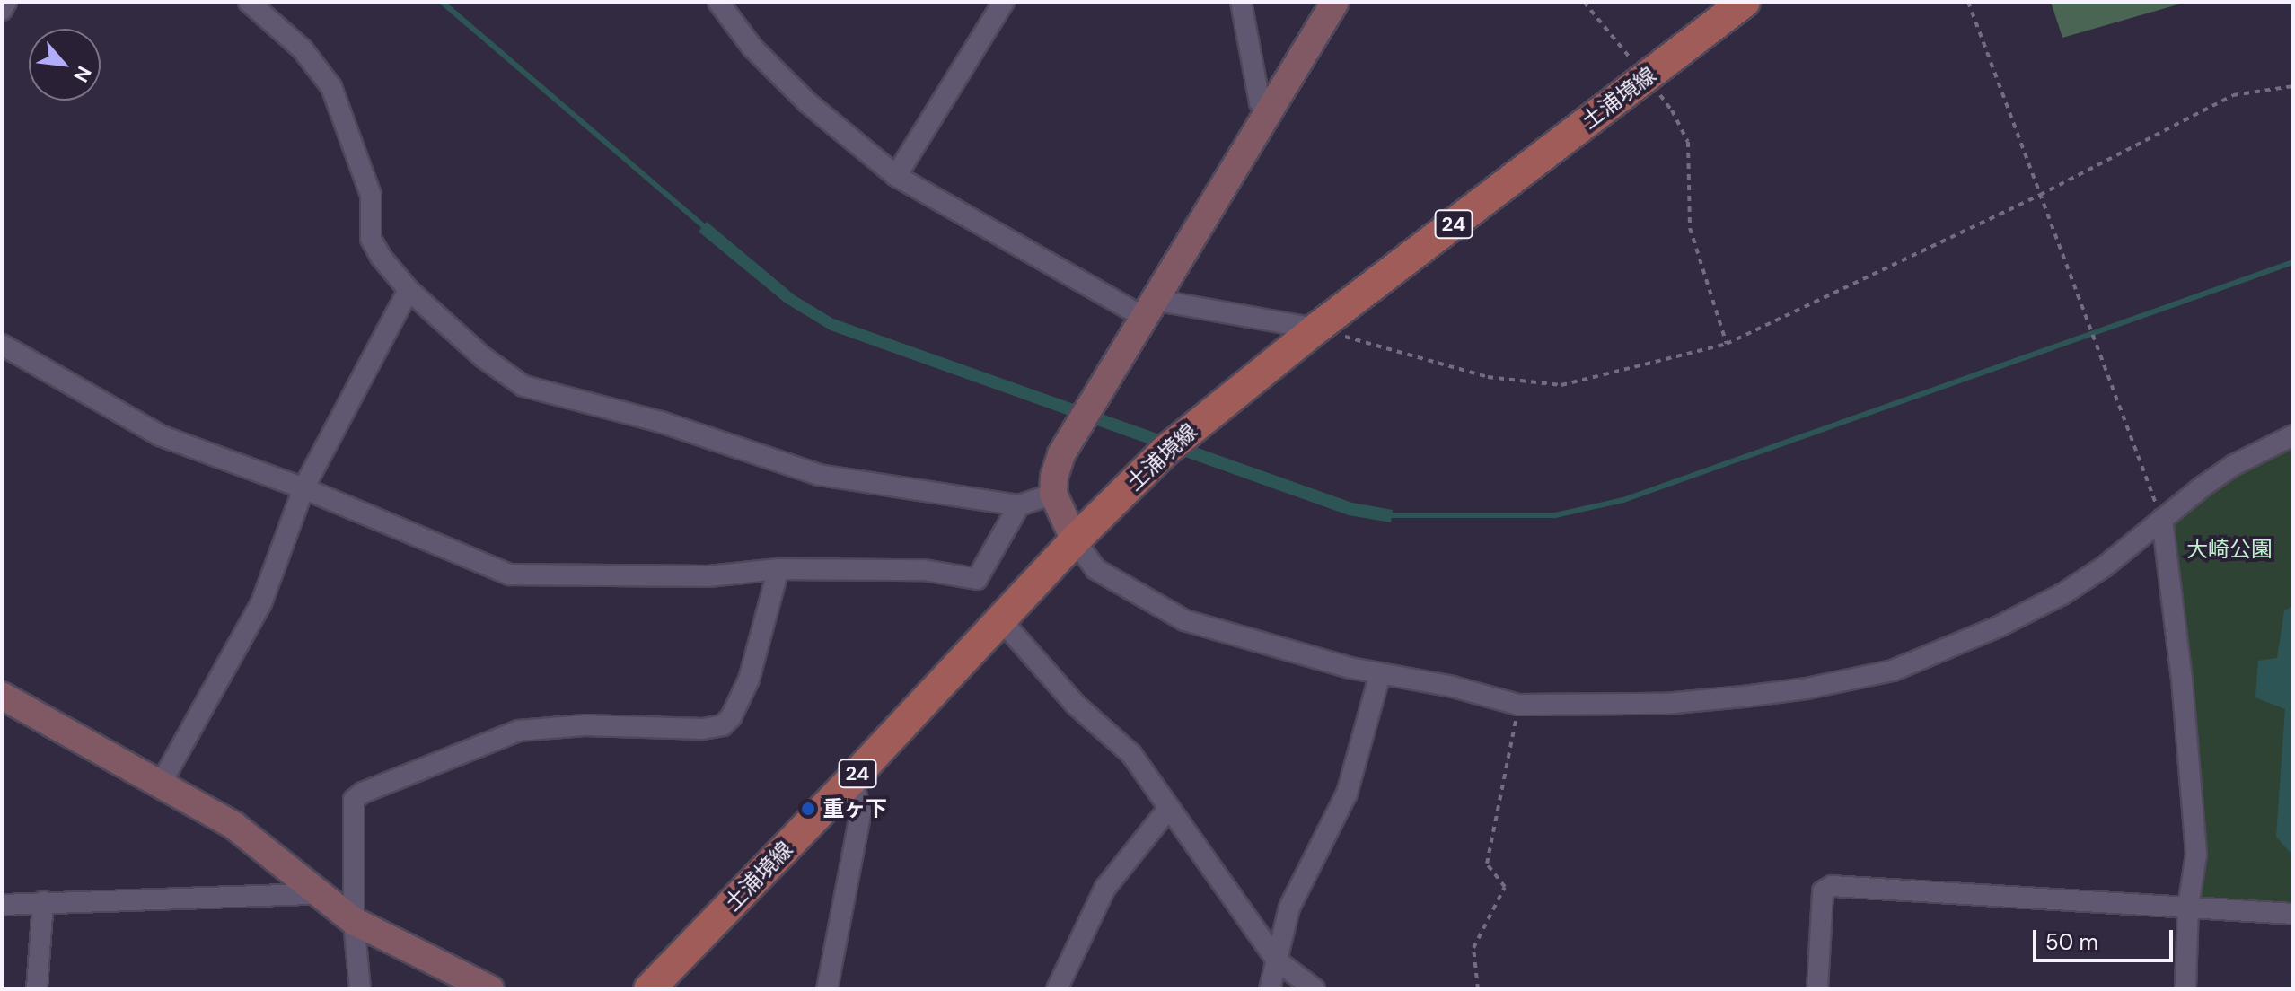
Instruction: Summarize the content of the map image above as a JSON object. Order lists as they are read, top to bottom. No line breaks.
{"streets":{"main road":["土浦境線","24"]},"parks":["大崎公園"],"places":["重ヶ下"],"scale_bar":"50 m","north":"bottom right"}
